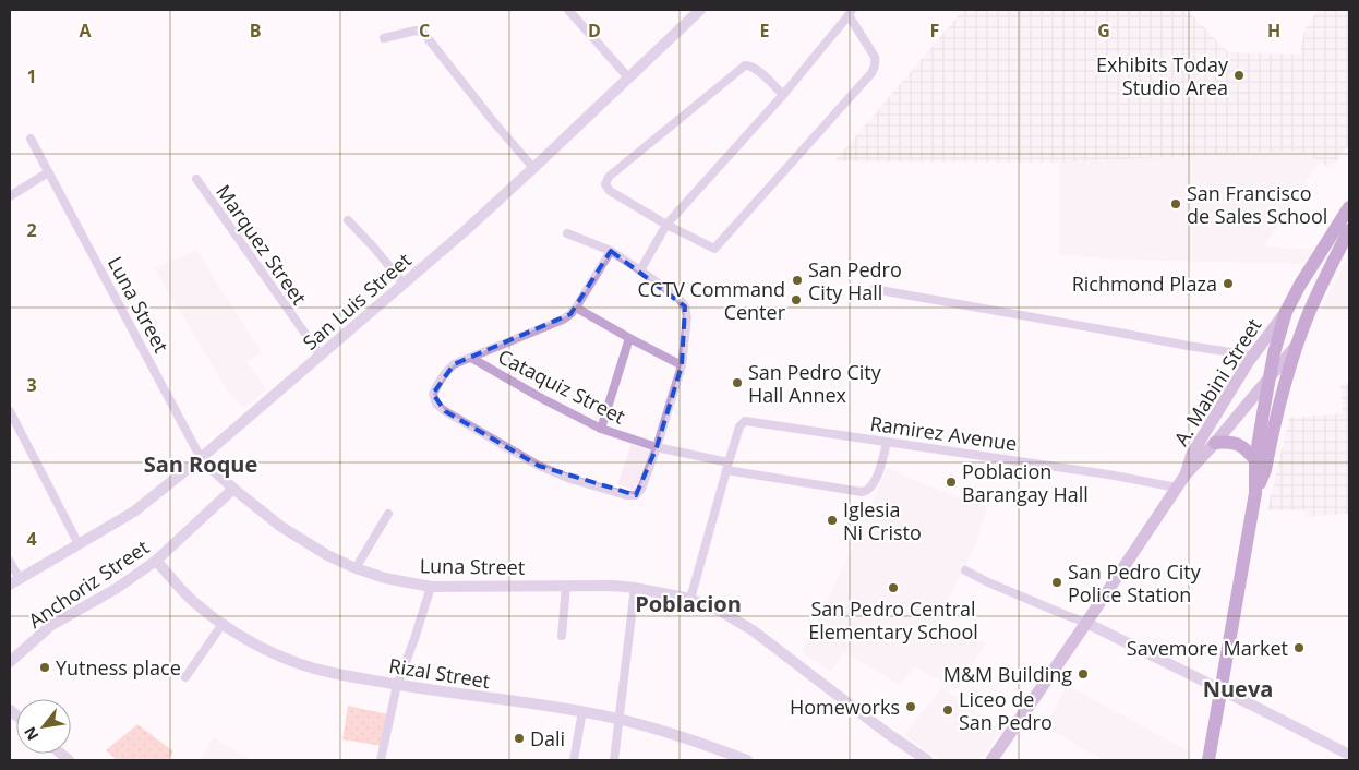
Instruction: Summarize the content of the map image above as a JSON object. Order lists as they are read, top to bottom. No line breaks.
{"streets":{"main road":["A. Mabini Street"],"street":["Marquez Street","San Luis Street","Luna Street","Cataquiz Street","Ramirez Avenue","Anchoriz Street","Rizal Street"]},"crossings":[["Marquez Street","San Luis Street"],["San Luis Street","Luna Street"],["Luna Street","Anchoriz Street"],["A. Mabini Street","Ramirez Avenue"],["Cataquiz Street","Ramirez Avenue"],["Anchoriz Street","Rizal Street"]],"districts":["San Roque","Poblacion","Nueva"],"places":["Exhibits Today Studio Area","San Francisco de Sales School","San Pedro City Hall","Richmond Plaza","CCTV Command Center","San Pedro City Hall Annex","Poblacion Barangay Hall","Iglesia Ni Cristo","San Pedro City Police Station","San Pedro Central Elementary School","Savemore Market","Yutness place","M&M Building","Homeworks","Liceo de San Pedro","Dali"],"north":"bottom left","grid":{"columns":["A","B","C","D","E","F","G","H"],"rows":["1","2","3","4"]}}
